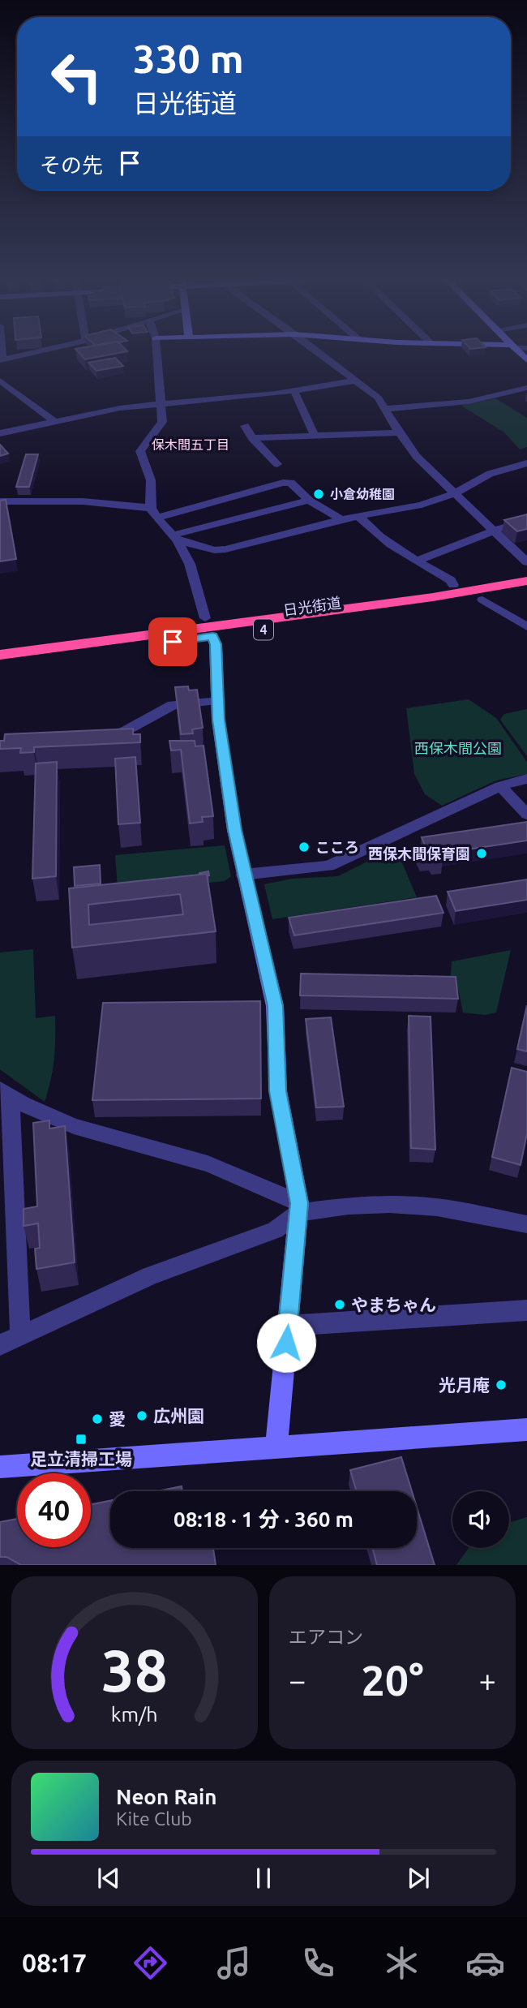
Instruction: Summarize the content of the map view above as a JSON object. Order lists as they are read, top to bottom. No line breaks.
{"streets":{"highway":["日光街道","4"]},"crossings":[["日光街道","4"]],"districts":["保木間五丁目"],"parks":["西保木間公園"],"places":{"other":["小倉幼稚園","こころ","西保木間保育園","やまちゃん","光月庵","広州園","愛"],"transit":["足立清掃工場"]},"page":{"turn":["330 m","日光街道"],"then":"その先","limit":"40","trip":"08:18 · 1 分 · 360 m","tile":"エアコン","heat":["−","20°","+"],"song":["Neon Rain","Kite Club"],"tabs":"08:17","gauge":["38","km/h"]}}
